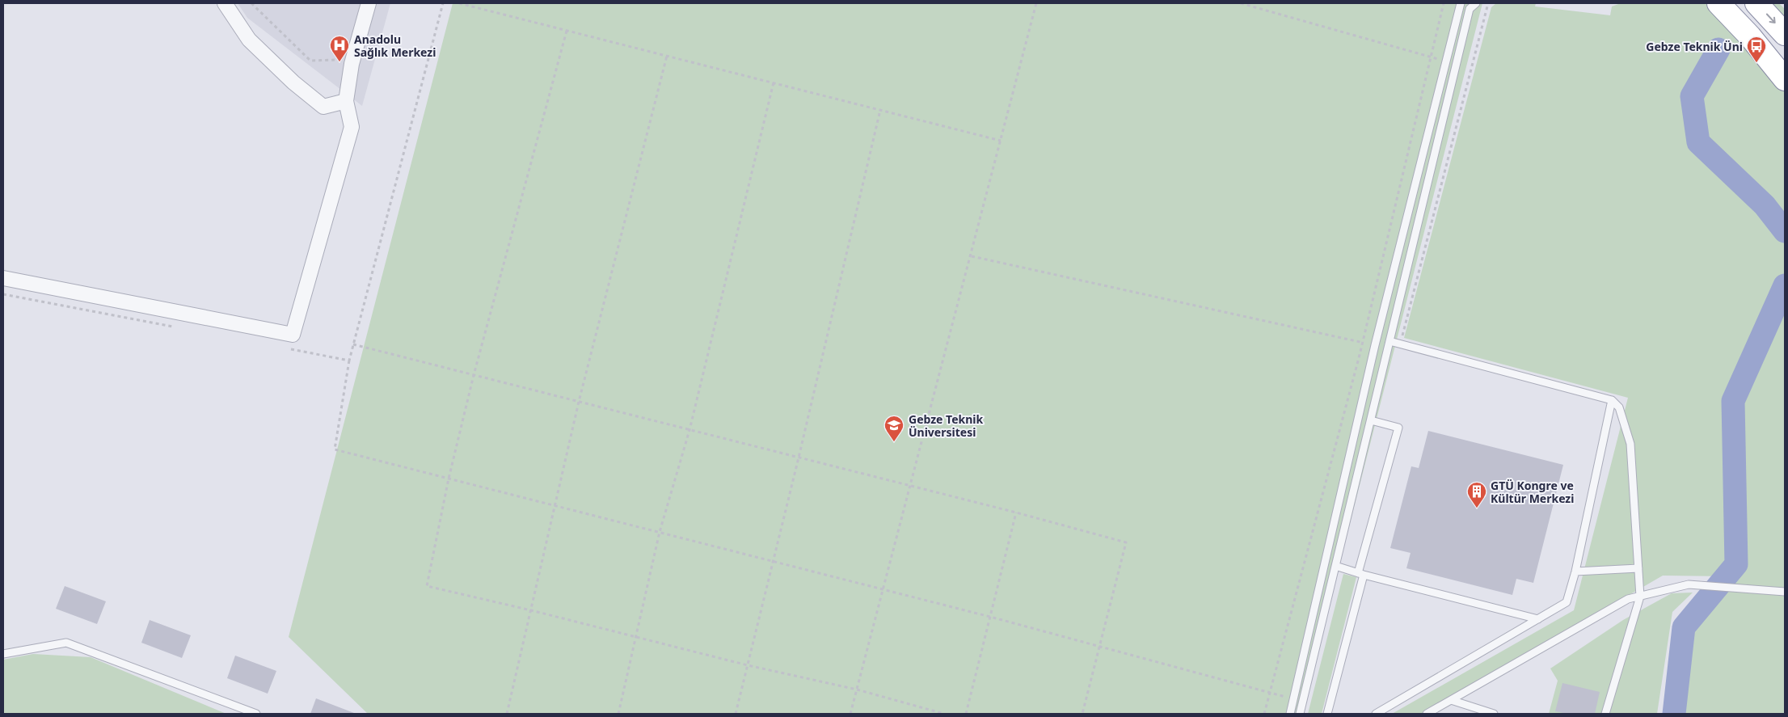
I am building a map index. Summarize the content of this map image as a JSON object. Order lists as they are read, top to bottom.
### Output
{
  "places": {
    "hospital": ["Anadolu Sağlık Merkezi"],
    "bus stop": ["Gebze Teknik Üni"],
    "school or university": ["Gebze Teknik Üniversitesi"],
    "building": ["GTÜ Kongre ve Kültür Merkezi"]
  }
}
